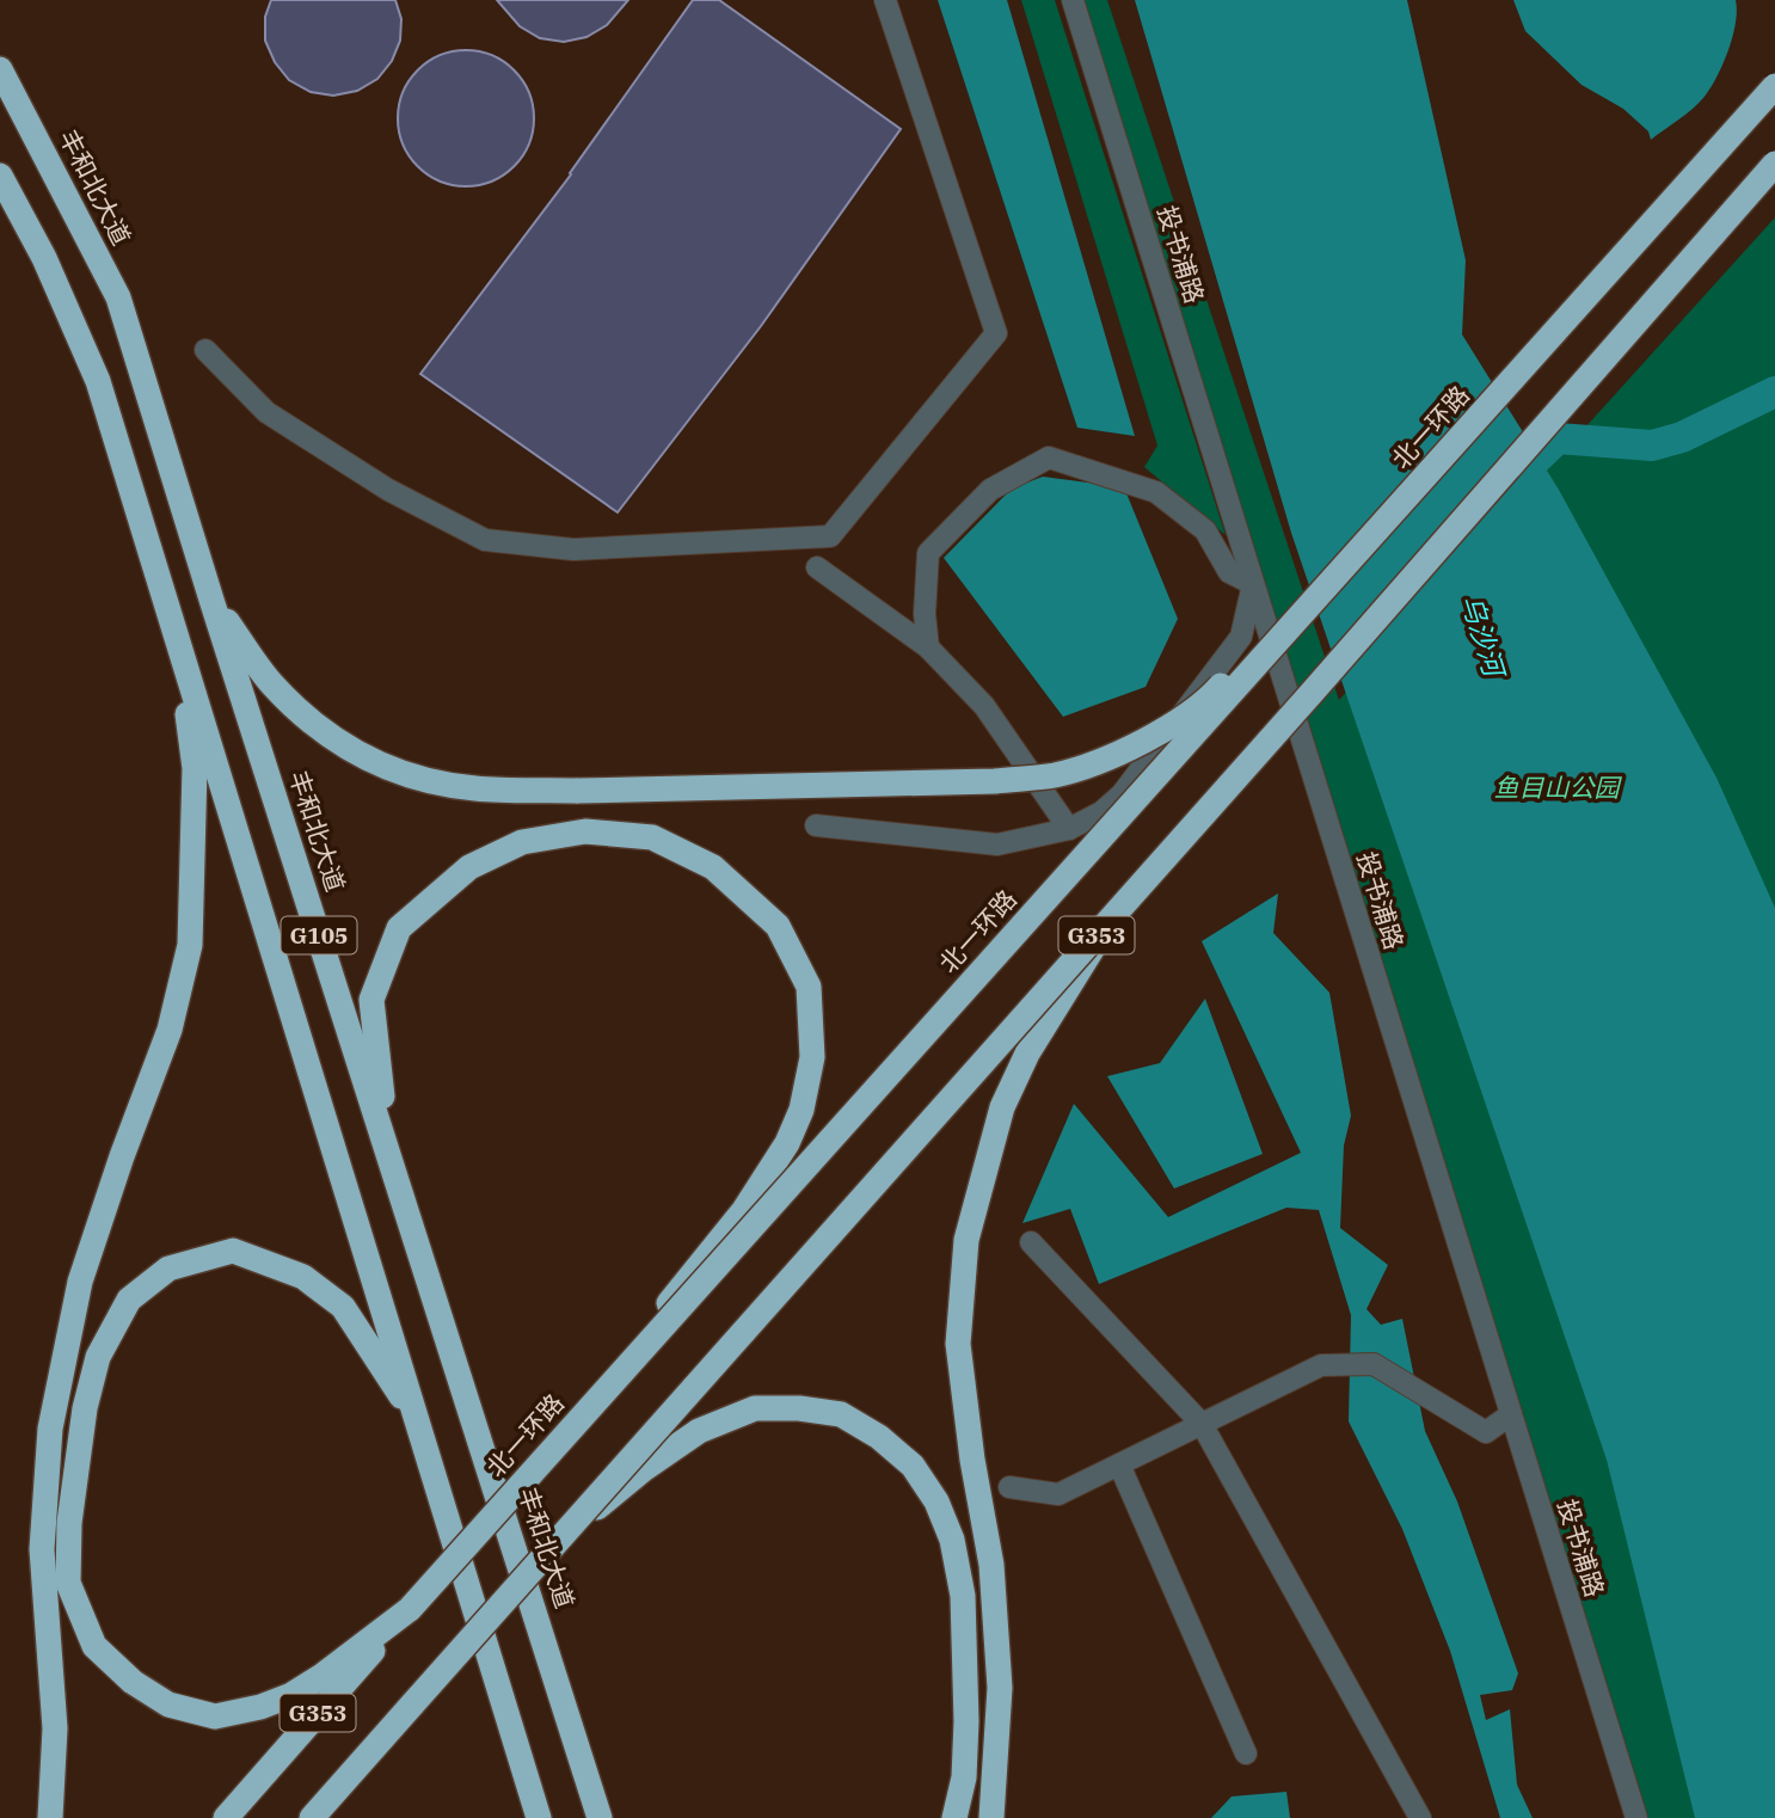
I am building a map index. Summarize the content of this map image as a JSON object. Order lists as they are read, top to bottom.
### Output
{
  "streets": {
    "highway": [
      "丰和北大道",
      "北一环路",
      "G105",
      "G353"
    ],
    "street": ["投书浦路"]
  },
  "water": ["乌沙河"],
  "parks": ["鱼目山公园"]
}
